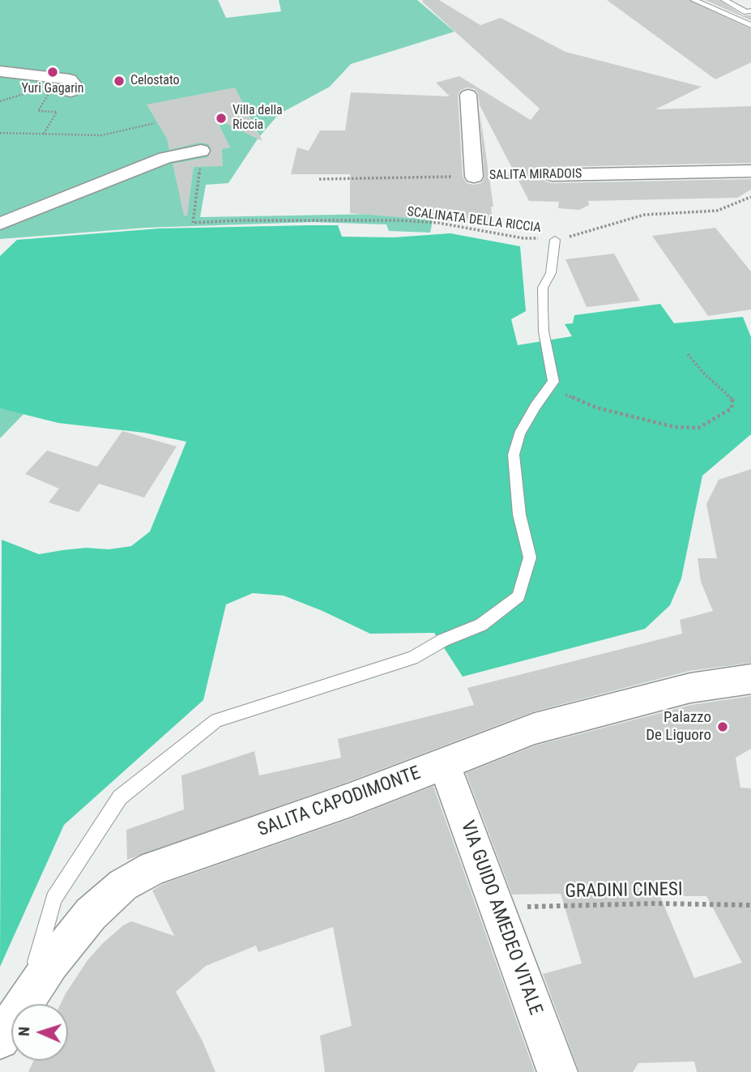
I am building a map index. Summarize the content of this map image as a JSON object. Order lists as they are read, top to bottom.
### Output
{
  "streets": {
    "street": ["SALITA MIRADOIS", "SALITA CAPODIMONTE", "VIA GUIDO AMEDEO VITALE"],
    "path": ["SCALINATA DELLA RICCIA", "GRADINI CINESI"]
  },
  "crossings": [
    ["SALITA CAPODIMONTE", "VIA GUIDO AMEDEO VITALE"],
    ["GRADINI CINESI", "VIA GUIDO AMEDEO VITALE"]
  ],
  "places": [
    "Yuri Gagarin",
    "Celostato",
    "Villa della Riccia",
    "Palazzo De Liguoro"
  ],
  "north": "left"
}
